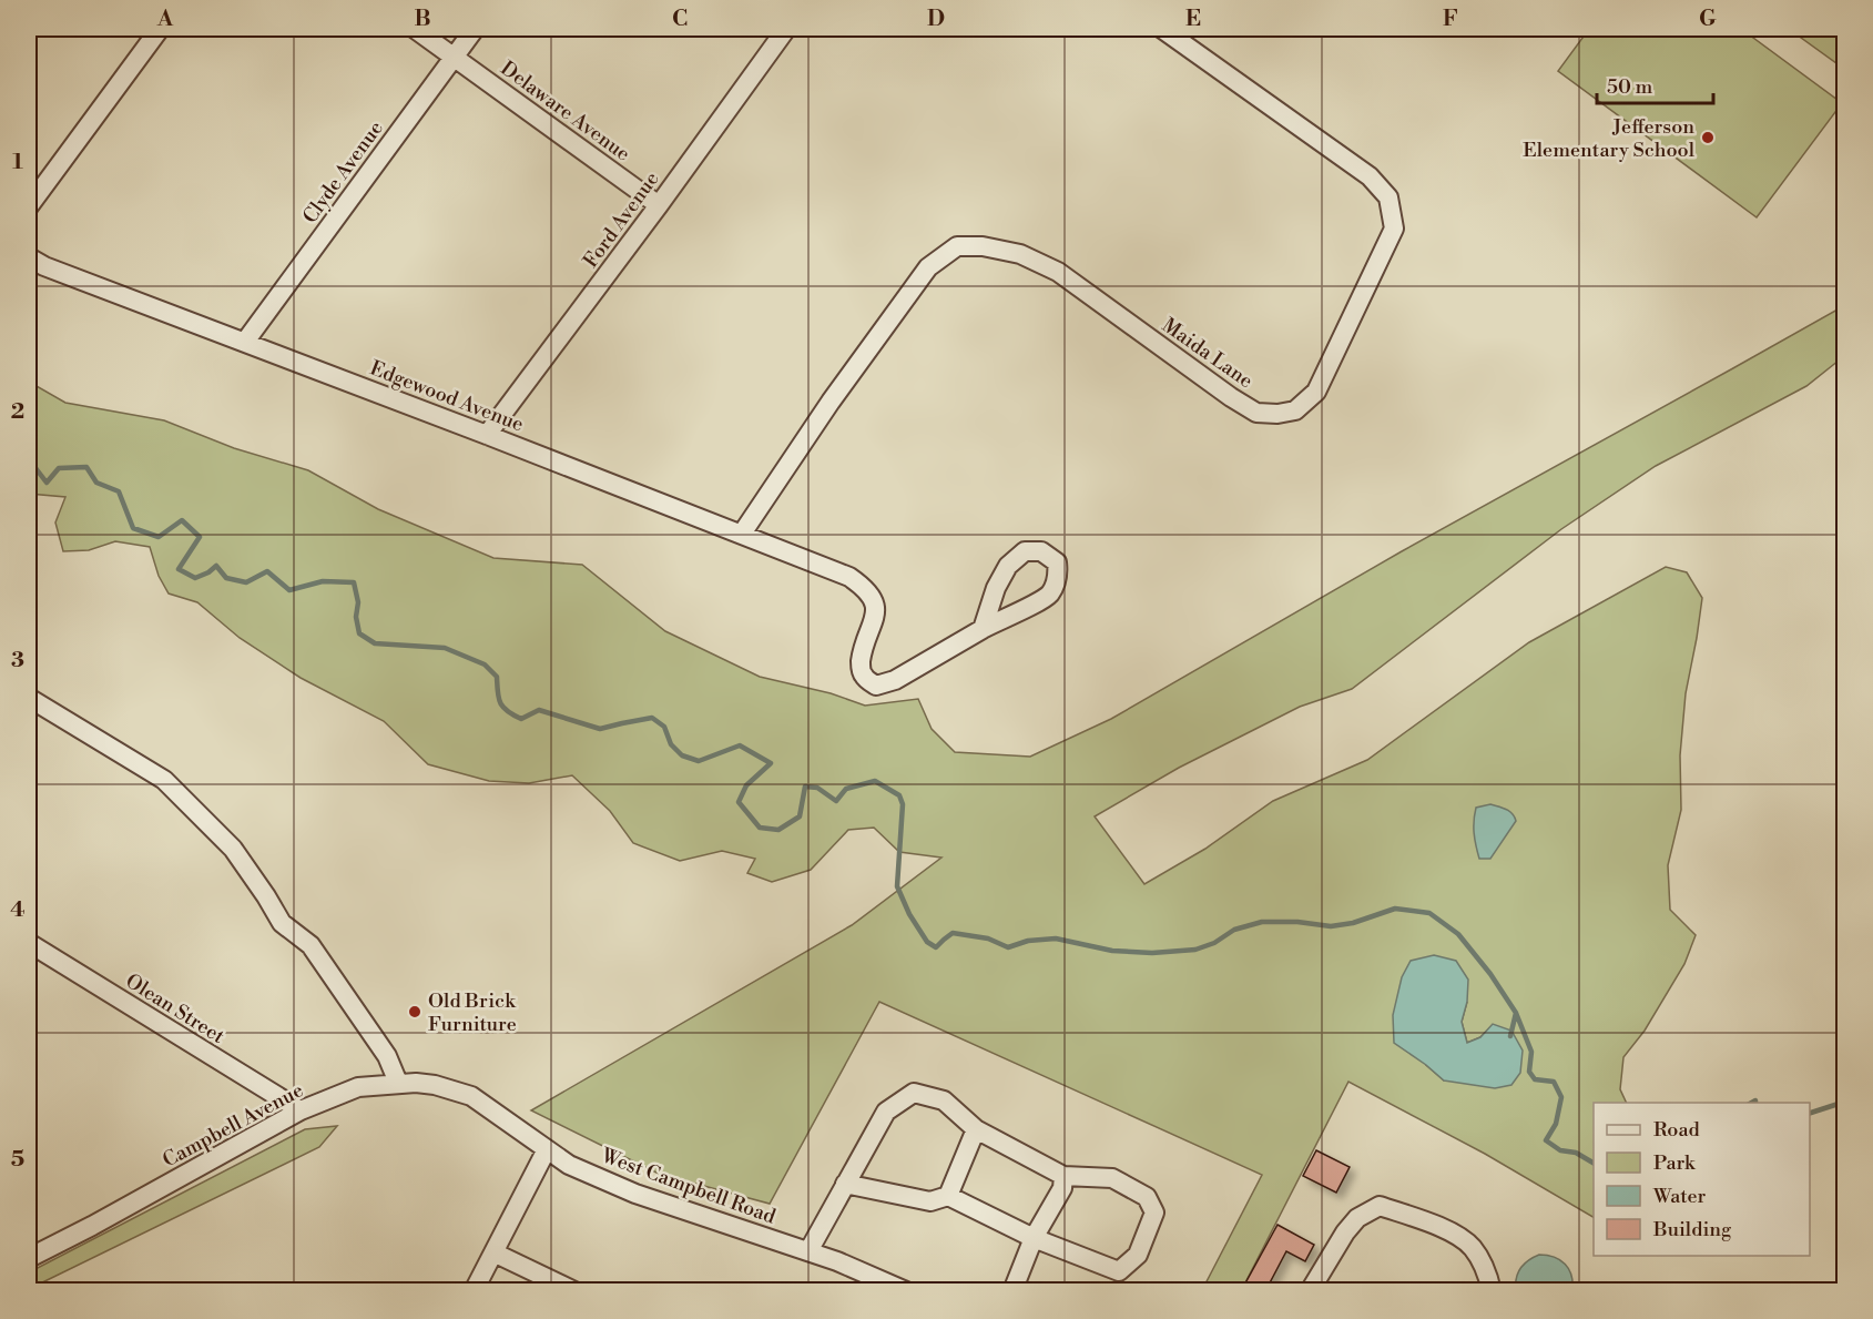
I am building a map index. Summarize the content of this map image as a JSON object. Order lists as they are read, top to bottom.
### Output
{
  "streets": {
    "street": [
      "Delaware Avenue",
      "Clyde Avenue",
      "Ford Avenue",
      "Maida Lane",
      "Edgewood Avenue",
      "Olean Street",
      "Campbell Avenue",
      "West Campbell Road"
    ]
  },
  "crossings": [
    ["Delaware Avenue", "Clyde Avenue"],
    ["Delaware Avenue", "Ford Avenue"],
    ["Clyde Avenue", "Edgewood Avenue"],
    ["Ford Avenue", "Edgewood Avenue"],
    ["Maida Lane", "Edgewood Avenue"],
    ["Olean Street", "Campbell Avenue"],
    ["Campbell Avenue", "West Campbell Road"]
  ],
  "places": ["Jefferson Elementary School", "Old Brick Furniture"],
  "legend": [
    "Road",
    "Park",
    "Water",
    "Building"
  ],
  "scale_bar": "50 m",
  "grid": {
    "columns": [
      "A",
      "B",
      "C",
      "D",
      "E",
      "F",
      "G"
    ],
    "rows": [
      "1",
      "2",
      "3",
      "4",
      "5"
    ]
  }
}
